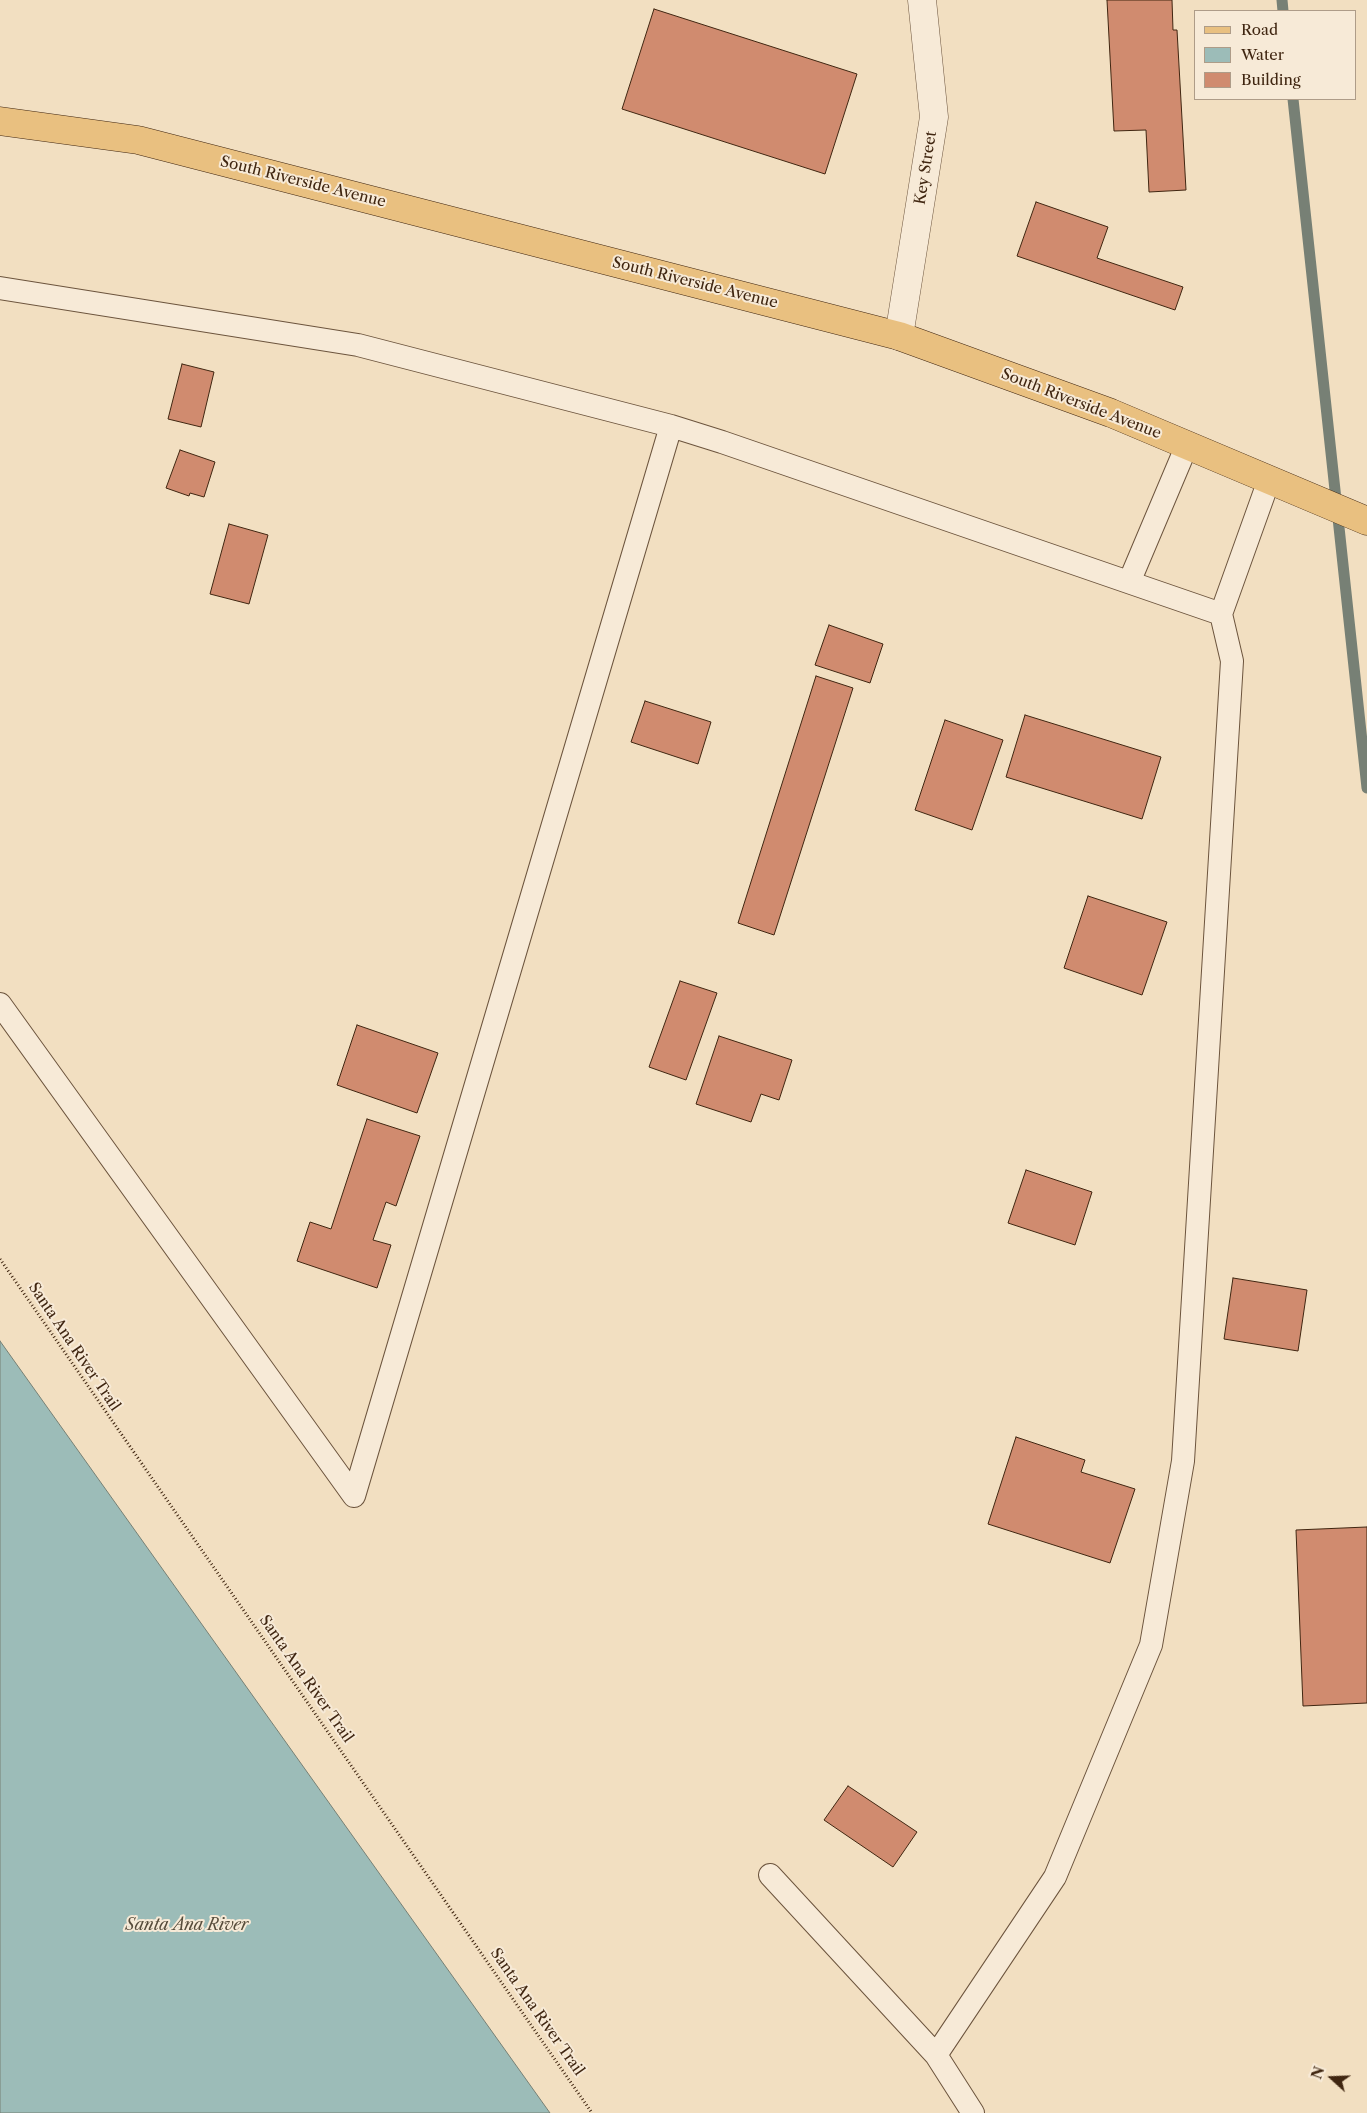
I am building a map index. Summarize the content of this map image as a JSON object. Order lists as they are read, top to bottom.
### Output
{
  "streets": {
    "main road": ["South Riverside Avenue"],
    "street": ["Key Street"],
    "path": ["Santa Ana River Trail"]
  },
  "crossings": [
    ["Key Street", "South Riverside Avenue"]
  ],
  "water": ["Santa Ana River"],
  "legend": ["Road", "Water", "Building"],
  "north": "left"
}
